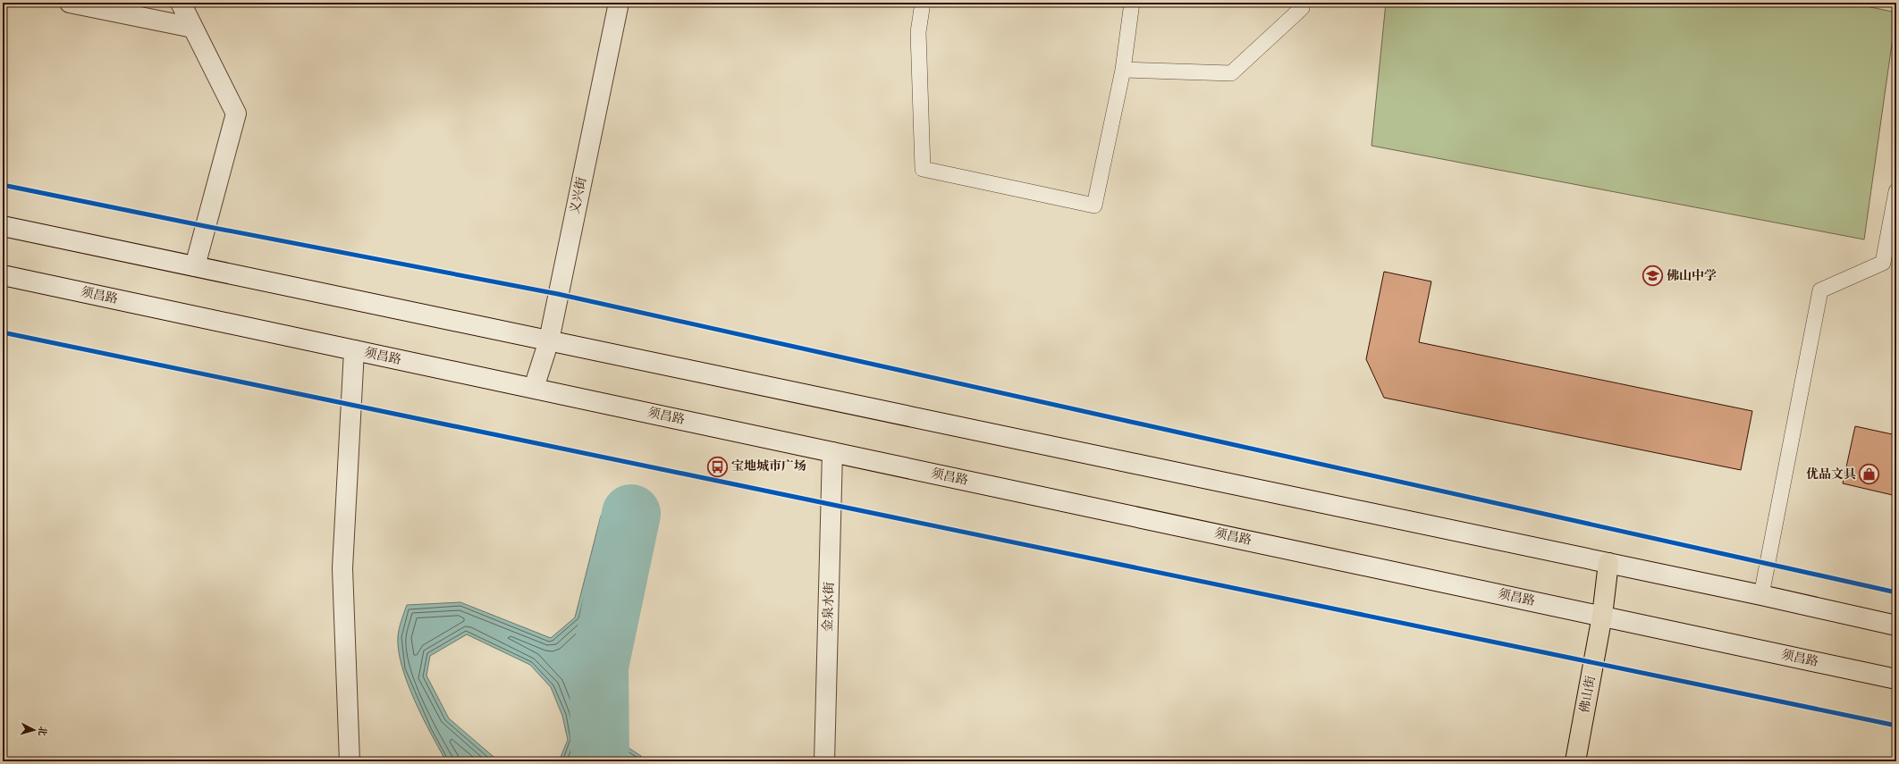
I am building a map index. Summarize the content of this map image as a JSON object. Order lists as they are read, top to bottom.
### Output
{
  "streets": {
    "main road": [
      "义兴街",
      "须昌路",
      "金泉水街",
      "佛山街"
    ]
  },
  "crossings": [
    ["义兴街", "须昌路"],
    ["须昌路", "金泉水街"],
    ["须昌路", "佛山街"]
  ],
  "places": {
    "school or university": ["佛山中学"],
    "bus stop": ["宝地城市广场"],
    "shop": ["优品文具"]
  },
  "north": "right"
}
